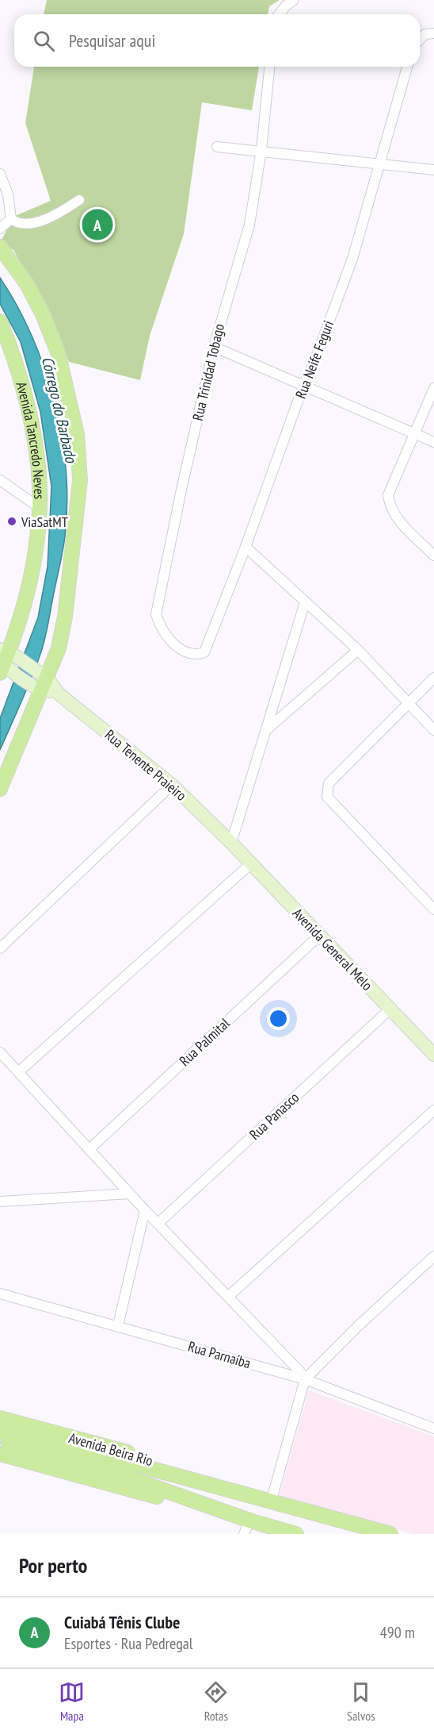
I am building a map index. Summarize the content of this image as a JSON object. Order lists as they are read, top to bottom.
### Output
{
  "streets": {
    "main road": [
      "Avenida Tancredo Neves",
      "Rua Tenente Praieiro",
      "Avenida General Melo",
      "Avenida Beira Rio"
    ],
    "street": [
      "Rua Neife Feguri",
      "Rua Trinidad Tobago",
      "Rua Palmital",
      "Rua Panasco",
      "Rua Parnaíba"
    ]
  },
  "crossings": [
    ["Rua Neife Feguri", "Rua Trinidad Tobago"],
    ["Avenida Tancredo Neves", "Rua Tenente Praieiro"],
    ["Rua Tenente Praieiro", "Avenida General Melo"],
    ["Avenida General Melo", "Rua Palmital"],
    ["Avenida General Melo", "Rua Panasco"],
    ["Rua Palmital", "Rua Parnaíba"],
    ["Rua Panasco", "Rua Parnaíba"]
  ],
  "water": ["Córrego do Barbado"],
  "places": ["ViaSatMT"],
  "page": {
    "search": "Pesquisar aqui",
    "pins": "A",
    "heading": "Por perto",
    "list": [
      {
        "mark": "A",
        "name": "Cuiabá Tênis Clube",
        "note": "Esportes · Rua Pedregal",
        "value": "490 m"
      }
    ],
    "nav": ["Mapa", "Rotas", "Salvos"]
  }
}
